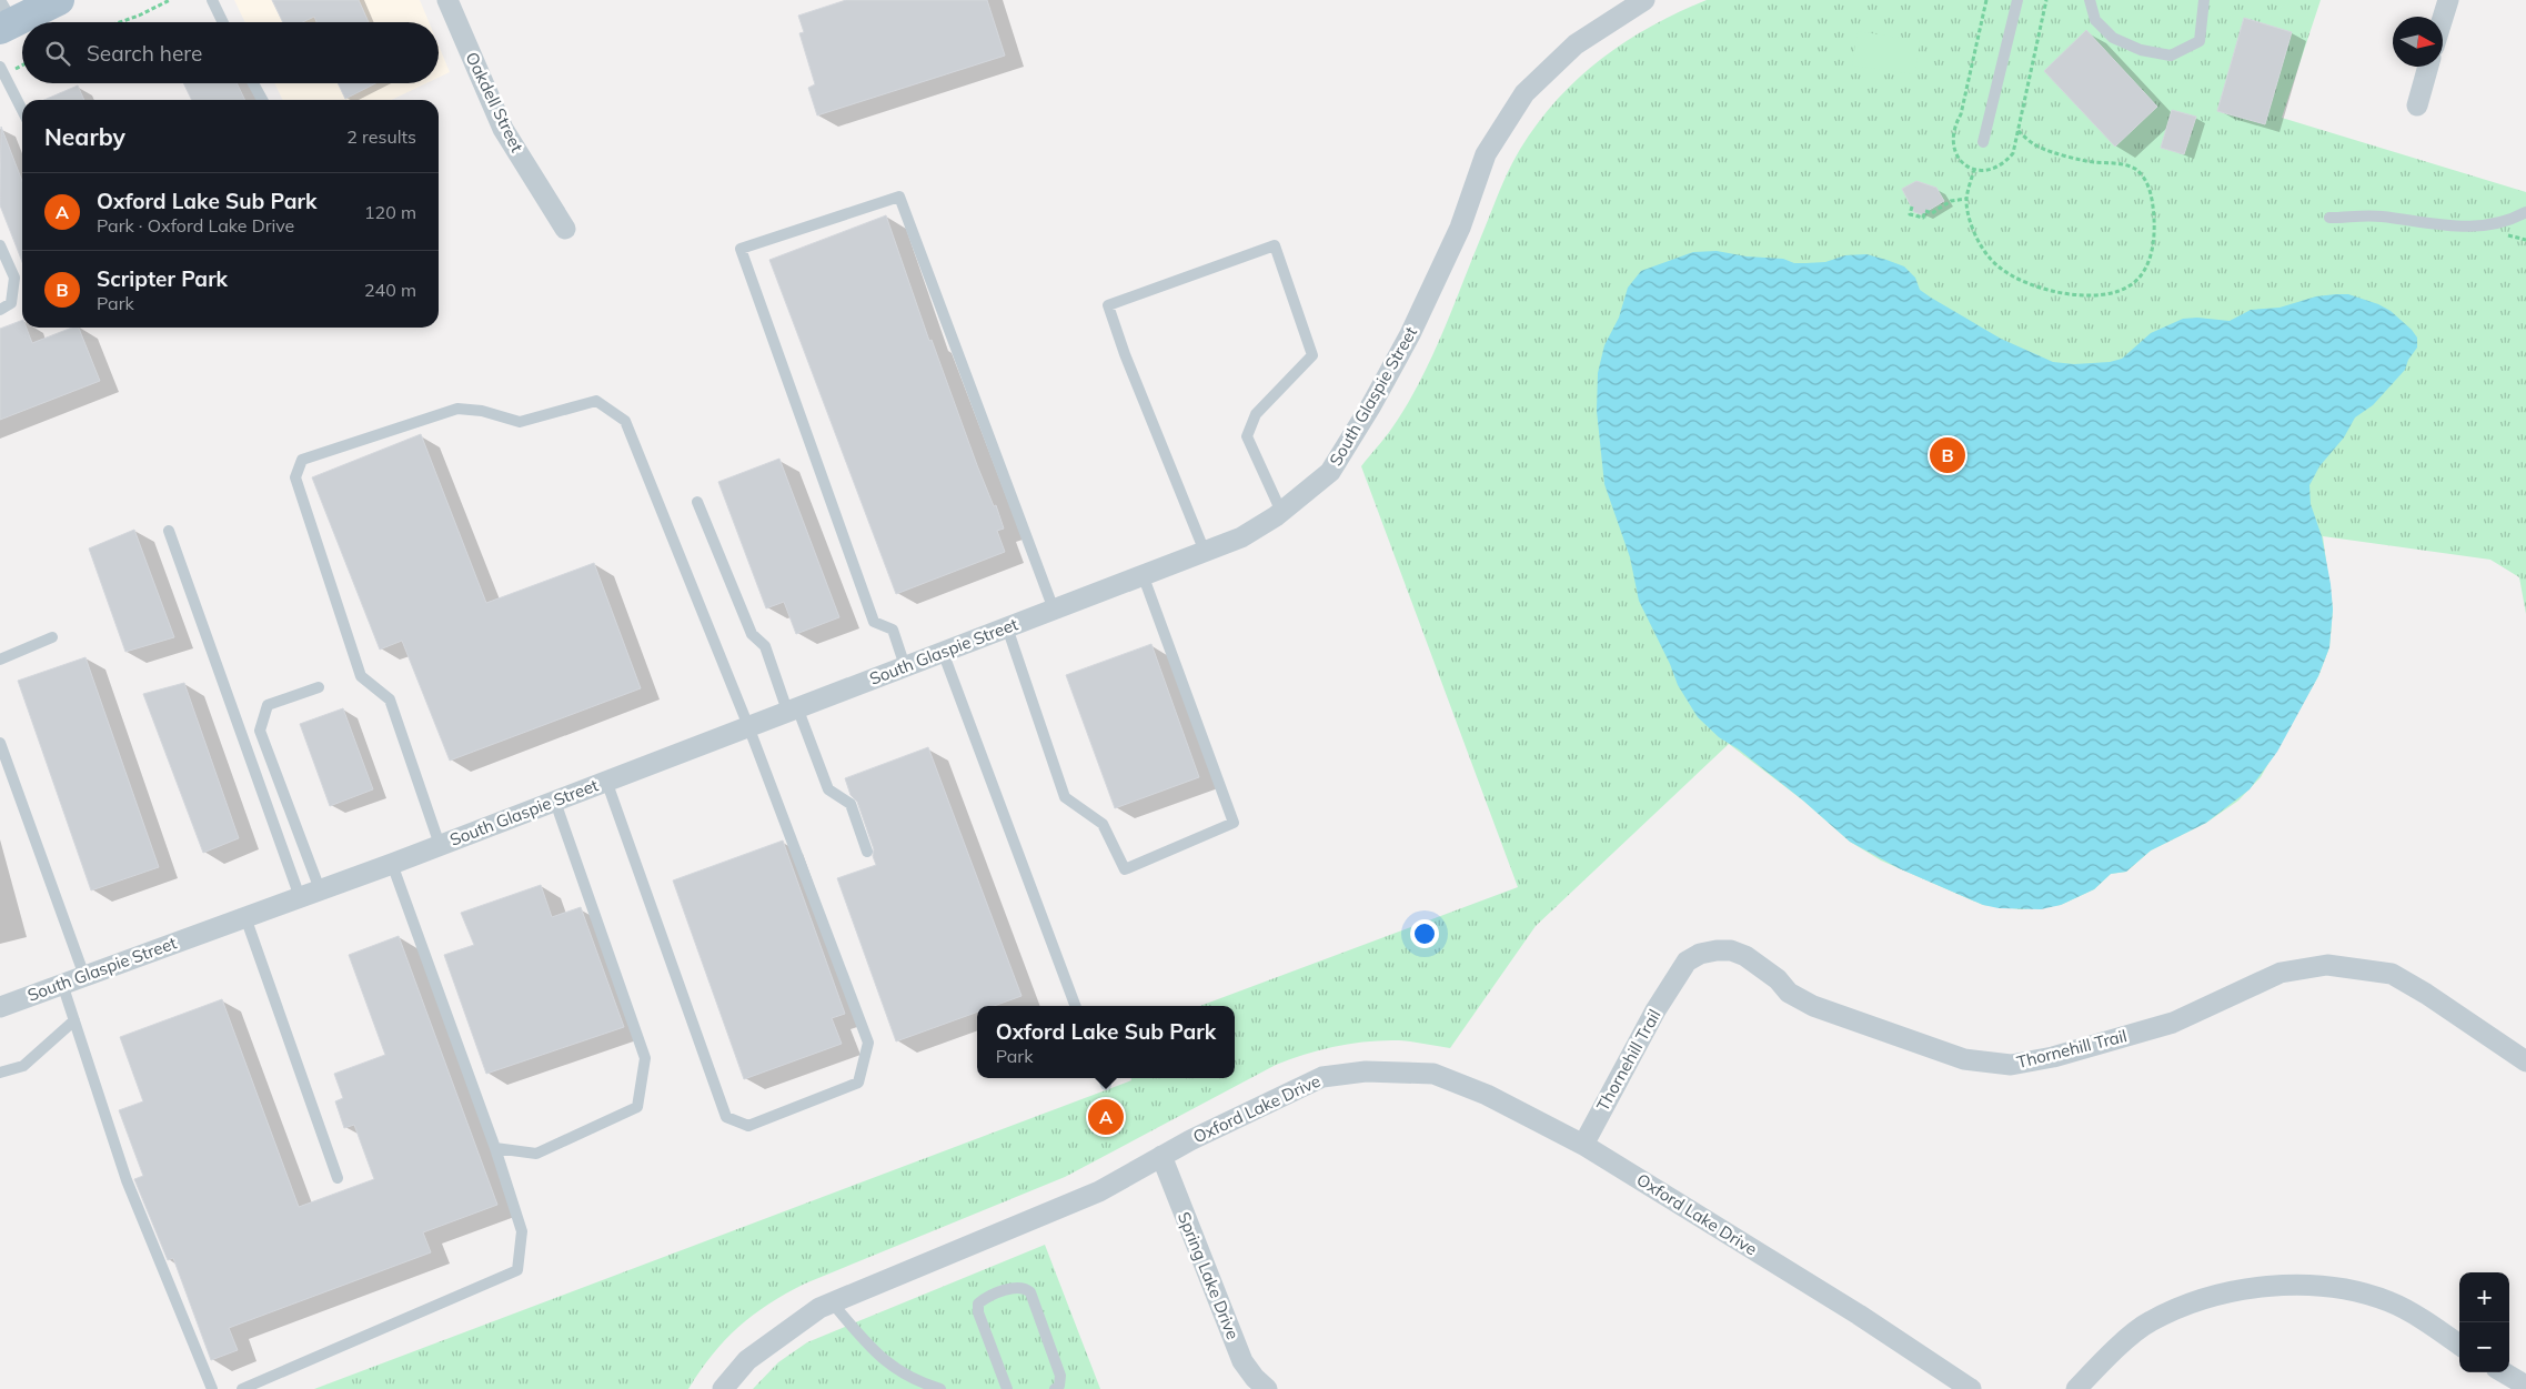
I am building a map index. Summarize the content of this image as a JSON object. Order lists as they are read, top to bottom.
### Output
{
  "streets": {
    "street": [
      "Oakdell Street",
      "South Glaspie Street",
      "Thornehill Trail",
      "Oxford Lake Drive",
      "Spring Lake Drive"
    ]
  },
  "crossings": [
    ["Thornehill Trail", "Oxford Lake Drive"],
    ["Oxford Lake Drive", "Spring Lake Drive"]
  ],
  "north": "right",
  "page": {
    "search": "Search here",
    "heading": ["Nearby", "2 results"],
    "list": [
      {
        "mark": "A",
        "name": "Oxford Lake Sub Park",
        "note": "Park · Oxford Lake Drive",
        "value": "120 m"
      },
      {
        "mark": "B",
        "name": "Scripter Park",
        "note": "Park",
        "value": "240 m"
      }
    ],
    "pins": ["B", "A"],
    "popup": ["Oxford Lake Sub Park", "Park"],
    "map_buttons": ["+", "−"]
  }
}
